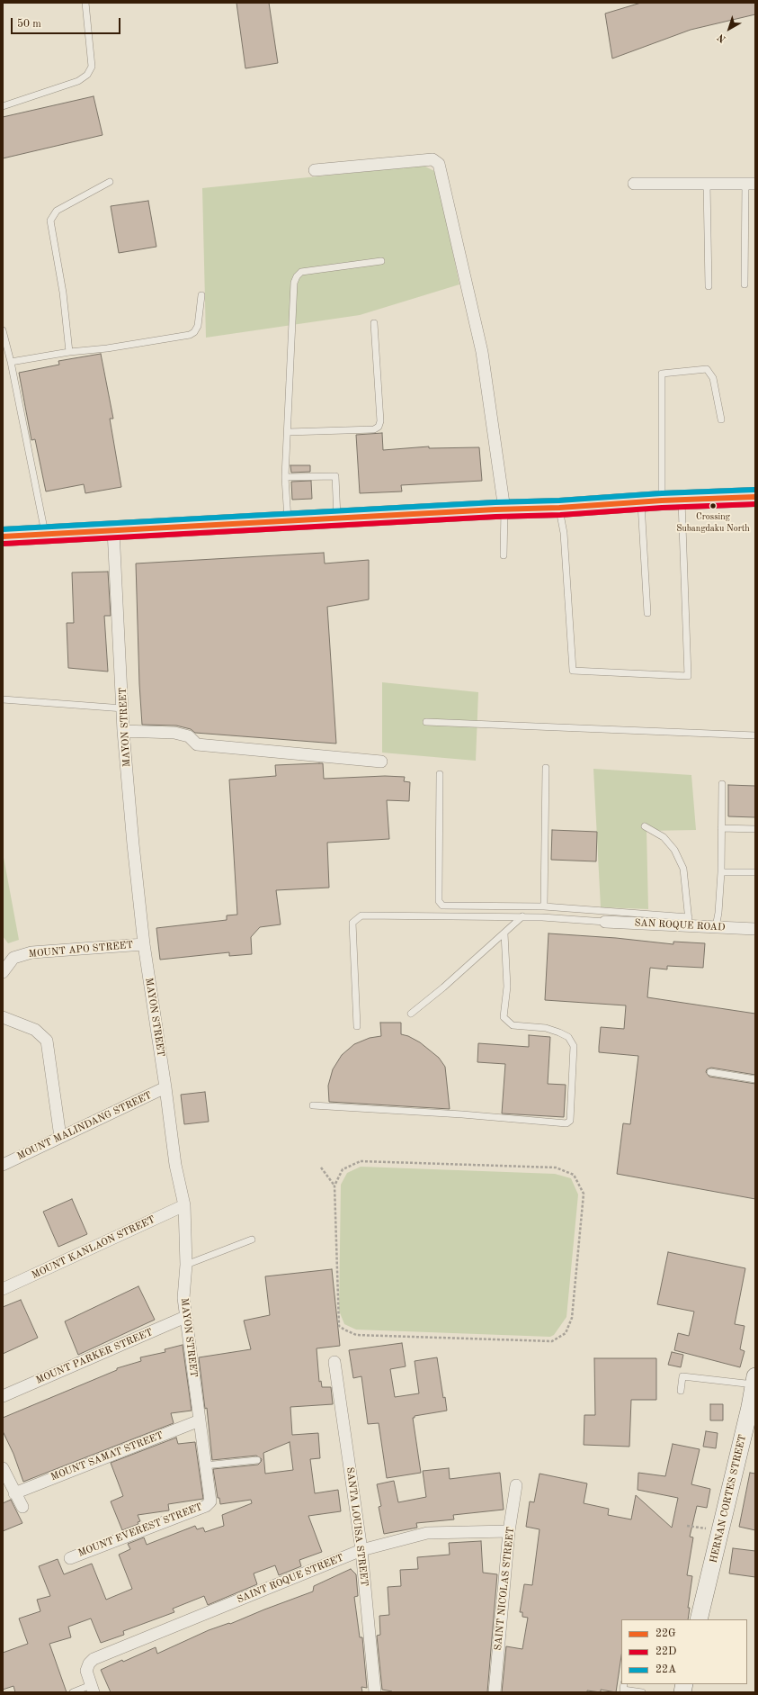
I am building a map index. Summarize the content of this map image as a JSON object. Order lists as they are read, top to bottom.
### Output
{
  "streets": {
    "main road": ["HERNAN CORTES STREET"],
    "street": [
      "MAYON STREET",
      "SAN ROQUE ROAD",
      "MOUNT APO STREET",
      "MOUNT MALINDANG STREET",
      "MOUNT KANLAON STREET",
      "MOUNT PARKER STREET",
      "MOUNT SAMAT STREET",
      "SANTA LOUISA STREET",
      "MOUNT EVEREST STREET",
      "SAINT ROQUE STREET",
      "SAINT NICOLAS STREET"
    ]
  },
  "crossings": [
    ["MAYON STREET", "MOUNT APO STREET"],
    ["MAYON STREET", "MOUNT MALINDANG STREET"],
    ["MAYON STREET", "MOUNT KANLAON STREET"],
    ["MAYON STREET", "MOUNT PARKER STREET"],
    ["MAYON STREET", "MOUNT SAMAT STREET"],
    ["MAYON STREET", "MOUNT EVEREST STREET"],
    ["SANTA LOUISA STREET", "SAINT ROQUE STREET"],
    ["SAINT ROQUE STREET", "SAINT NICOLAS STREET"]
  ],
  "places": ["Crossing Subangdaku North"],
  "lines": ["transit line 22A", "transit line 22G", "transit line 22D"],
  "legend": ["22G", "22D", "22A"],
  "scale_bar": "50 m",
  "north": "bottom left"
}
